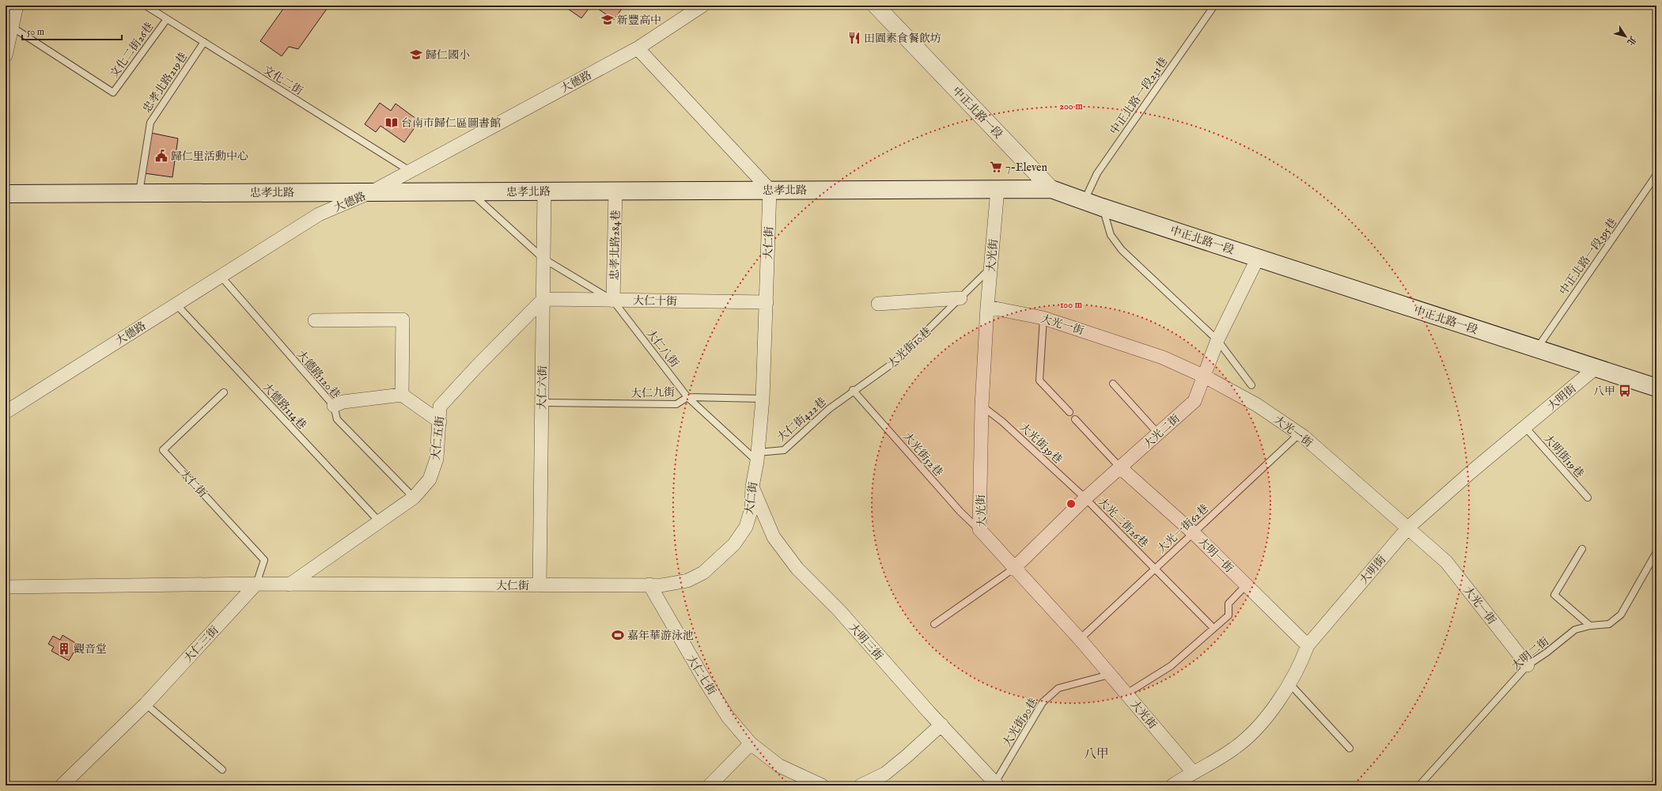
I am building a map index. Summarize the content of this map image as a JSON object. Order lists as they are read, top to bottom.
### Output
{
  "streets": {
    "main road": ["中正北路一段", "忠孝北路"],
    "street": [
      "大德路",
      "大仁街",
      "忠孝北路284巷",
      "大光街",
      "大仁十街",
      "大光一街",
      "大仁六街",
      "大明街",
      "大光二街",
      "大仁五街",
      "大明一街",
      "大明三街",
      "大仁三街",
      "大仁七街"
    ],
    "lane": [
      "文化二街26巷",
      "文化二街",
      "忠孝北路219巷",
      "中正北路一段231巷",
      "中正北路一段395巷",
      "大光街10巷",
      "大仁八街",
      "大德路120巷",
      "大仁九街",
      "大德路114巷",
      "大仁街422巷",
      "大光街39巷",
      "大光街52巷",
      "大明街19巷",
      "大光二街26巷",
      "大光一街62巷",
      "大明二街",
      "大光街90巷"
    ]
  },
  "crossings": [
    ["文化二街26巷", "文化二街"],
    ["文化二街", "大德路"],
    ["文化二街", "忠孝北路219巷"],
    ["大德路", "忠孝北路"],
    ["大德路", "大德路120巷"],
    ["大德路", "大德路114巷"],
    ["忠孝北路219巷", "忠孝北路"],
    ["中正北路一段231巷", "中正北路一段"],
    ["中正北路一段", "忠孝北路"],
    ["中正北路一段", "中正北路一段395巷"],
    ["中正北路一段", "大明街"],
    ["中正北路一段", "大光二街"],
    ["忠孝北路", "大仁街"],
    ["忠孝北路", "忠孝北路284巷"],
    ["忠孝北路", "大光街"],
    ["忠孝北路", "大仁八街"],
    ["忠孝北路", "大仁六街"],
    ["大仁街", "大仁十街"],
    ["大仁街", "大仁八街"],
    ["大仁街", "大仁六街"],
    ["大仁街", "大仁九街"],
    ["大仁街", "大仁街422巷"],
    ["大仁街", "大仁五街"],
    ["大仁街", "大明三街"],
    ["大仁街", "大仁三街"],
    ["大仁街", "大仁七街"],
    ["忠孝北路284巷", "大仁十街"],
    ["忠孝北路284巷", "大仁八街"],
    ["大光街", "大光一街"],
    ["大光街", "大光街10巷"],
    ["大光街", "大明街"],
    ["大光街", "大光二街"],
    ["大光街", "大光街39巷"],
    ["大光街", "大光街52巷"],
    ["大光街", "大光一街62巷"],
    ["大光街", "大光街90巷"],
    ["大仁十街", "大仁八街"],
    ["大仁十街", "大仁六街"],
    ["大仁十街", "大仁五街"],
    ["大光一街", "大明街"],
    ["大光一街", "大光二街"],
    ["大光一街", "大光一街62巷"],
    ["大光一街", "大明二街"],
    ["大光街10巷", "大仁街422巷"],
    ["大光街10巷", "大光街52巷"],
    ["大仁八街", "大仁六街"],
    ["大仁八街", "大仁九街"],
    ["大仁八街", "大仁街422巷"],
    ["大德路120巷", "大仁五街"],
    ["大仁六街", "大仁九街"],
    ["大仁六街", "大仁五街"],
    ["大明街", "大明街19巷"],
    ["大明街", "大明一街"],
    ["大德路114巷", "大仁五街"],
    ["大仁街422巷", "大光街52巷"],
    ["大光二街", "大光街39巷"],
    ["大光二街", "大光二街26巷"],
    ["大光二街", "大明一街"],
    ["大光街39巷", "大光二街26巷"],
    ["大光二街26巷", "大光一街62巷"],
    ["大光一街62巷", "大明一街"],
    ["大明三街", "大光街90巷"]
  ],
  "districts": ["八甲"],
  "places": {
    "school or university": ["新豐高中", "歸仁國小"],
    "restaurant": ["田園素食餐飲坊"],
    "library": ["台南市歸仁區圖書館"],
    "public building": ["歸仁里活動中心"],
    "supermarket": ["7-Eleven"],
    "bus stop": ["八甲"],
    "sports": ["嘉年華游泳池"],
    "building": ["觀音堂"]
  },
  "scale_bar": "50 m",
  "north": "bottom right",
  "rings": ["200 m", "100 m"]
}
